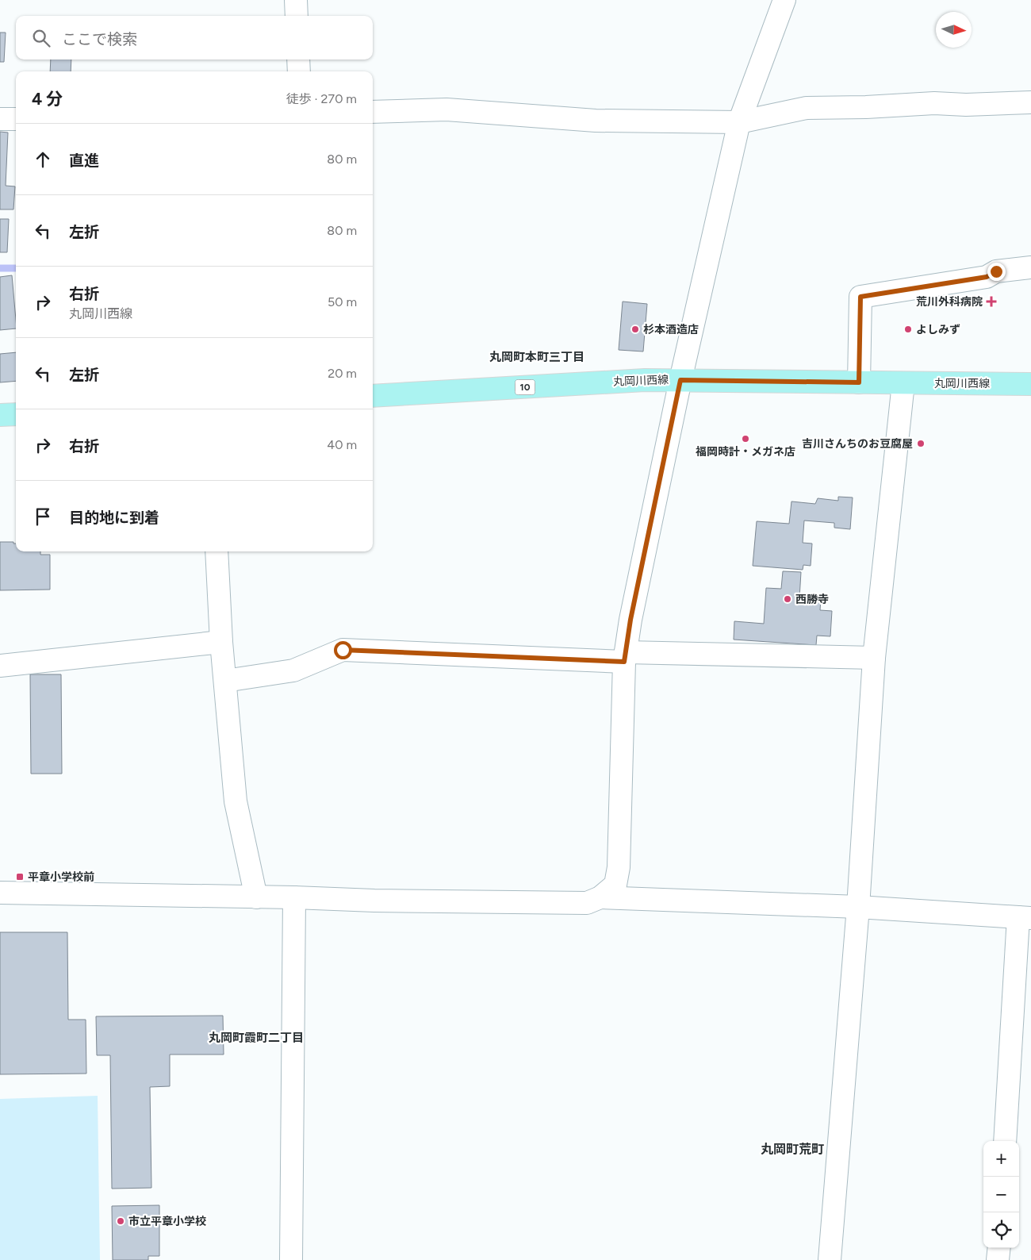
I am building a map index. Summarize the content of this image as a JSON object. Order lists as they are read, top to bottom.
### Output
{
  "streets": {
    "main road": ["丸岡川西線", "10"]
  },
  "districts": ["丸岡町本町三丁目", "丸岡町霞町二丁目", "丸岡町荒町"],
  "places": {
    "health": ["荒川外科病院"],
    "other": [
      "杉本酒造店",
      "よしみず",
      "福岡時計・メガネ店",
      "吉川さんちのお豆腐屋",
      "西勝寺",
      "市立平章小学校"
    ],
    "transit": ["平章小学校前"]
  },
  "north": "right",
  "page": {
    "search": "ここで検索",
    "heading": ["4 分", "徒歩 · 270 m"],
    "list": [
      ["直進", "80 m"],
      ["左折", "80 m"],
      ["右折", "丸岡川西線", "50 m"],
      ["左折", "20 m"],
      ["右折", "40 m"],
      "目的地に到着"
    ],
    "map_buttons": ["+", "−"]
  }
}
